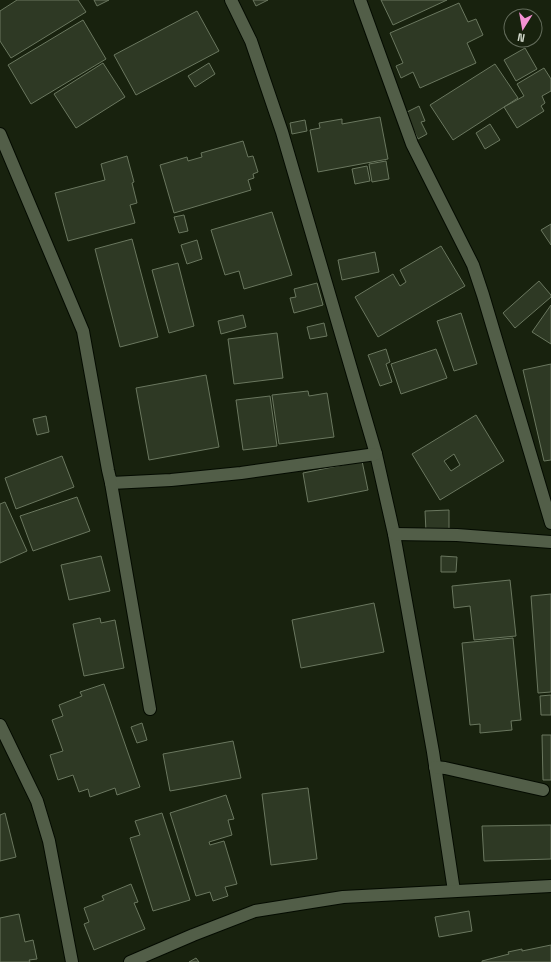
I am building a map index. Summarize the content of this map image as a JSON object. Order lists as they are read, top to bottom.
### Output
{
  "north": "bottom"
}
